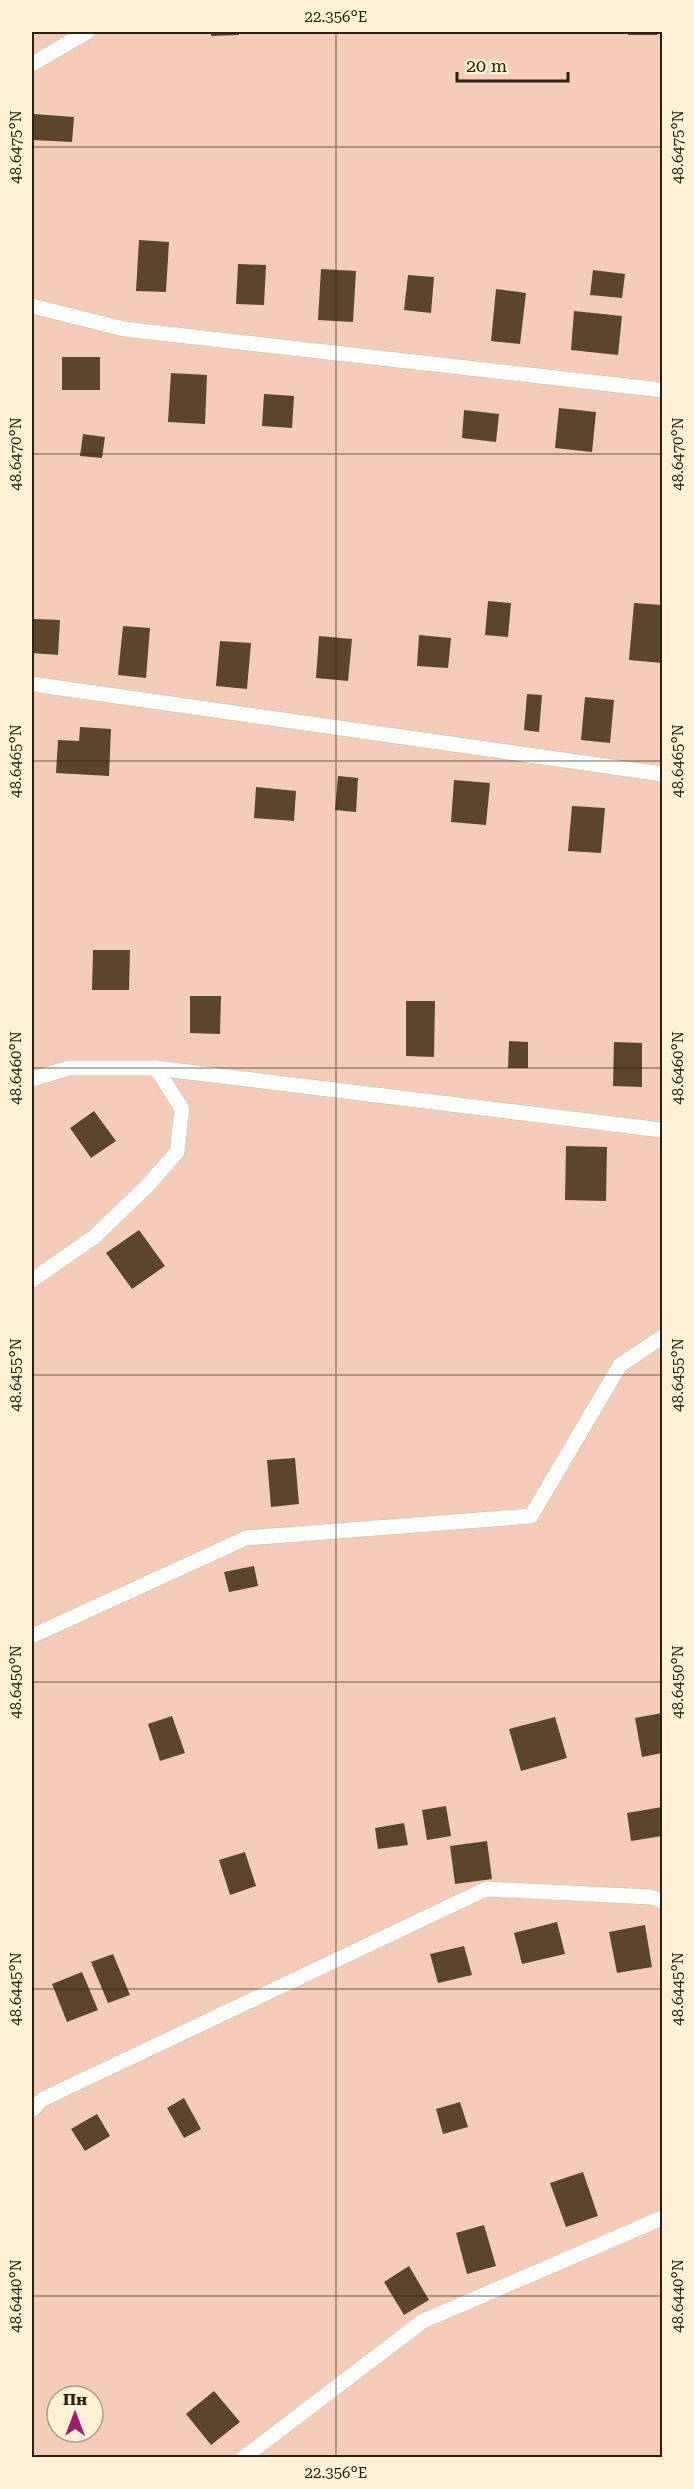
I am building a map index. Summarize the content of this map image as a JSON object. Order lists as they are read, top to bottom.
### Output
{
  "scale_bar": "20 m",
  "north": "top",
  "coordinates": [
    "22.356°E",
    "48.6475°N",
    "48.6470°N",
    "48.6465°N",
    "48.6460°N",
    "48.6455°N",
    "48.6450°N",
    "48.6445°N",
    "48.6440°N"
  ]
}
